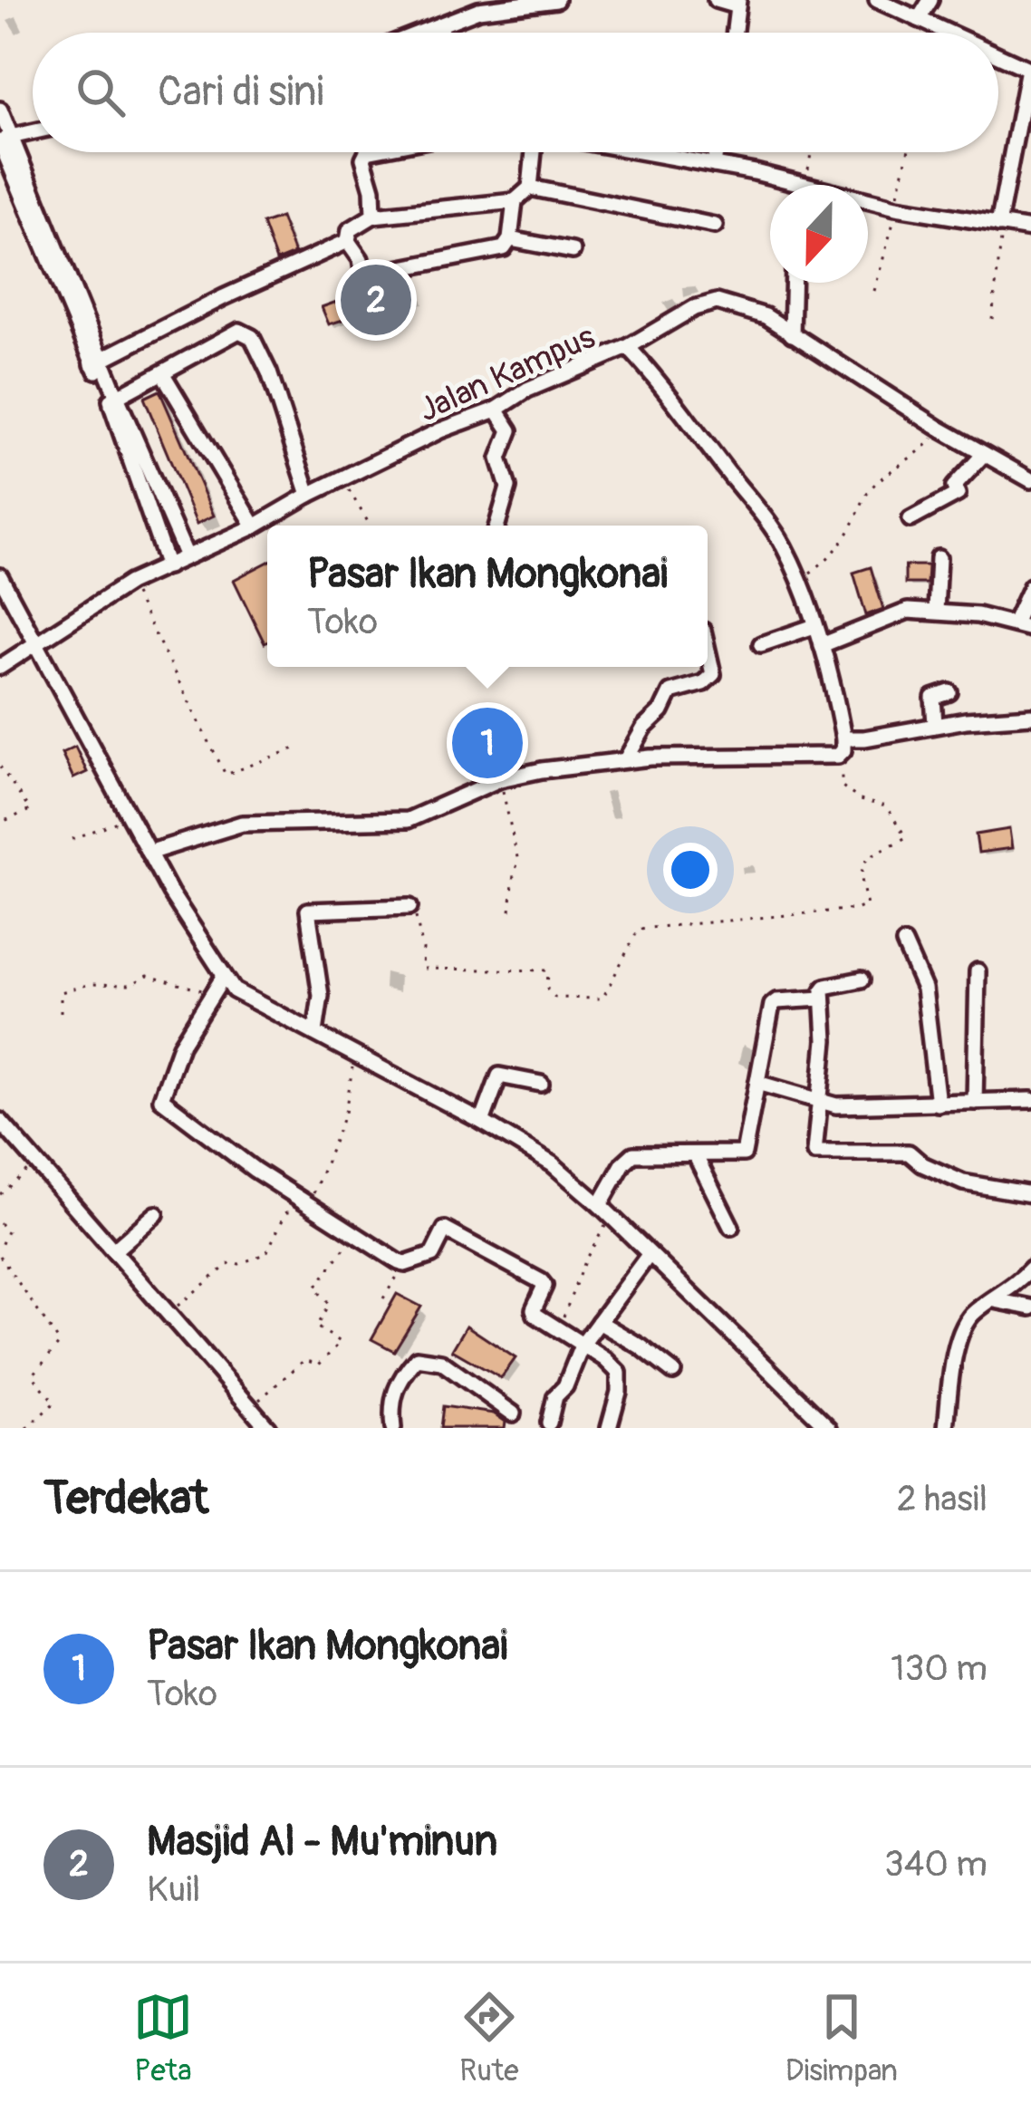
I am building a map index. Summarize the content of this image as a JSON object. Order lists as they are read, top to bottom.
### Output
{
  "streets": {
    "street": ["Jalan Kampus"]
  },
  "north": "bottom",
  "page": {
    "search": "Cari di sini",
    "pins": ["2", "1"],
    "popup": ["Pasar Ikan Mongkonai", "Toko"],
    "heading": ["Terdekat", "2 hasil"],
    "list": [
      {
        "mark": "1",
        "name": "Pasar Ikan Mongkonai",
        "note": "Toko",
        "value": "130 m"
      },
      {
        "mark": "2",
        "name": "Masjid Al - Mu'minun",
        "note": "Kuil",
        "value": "340 m"
      }
    ],
    "nav": ["Peta", "Rute", "Disimpan"]
  }
}
